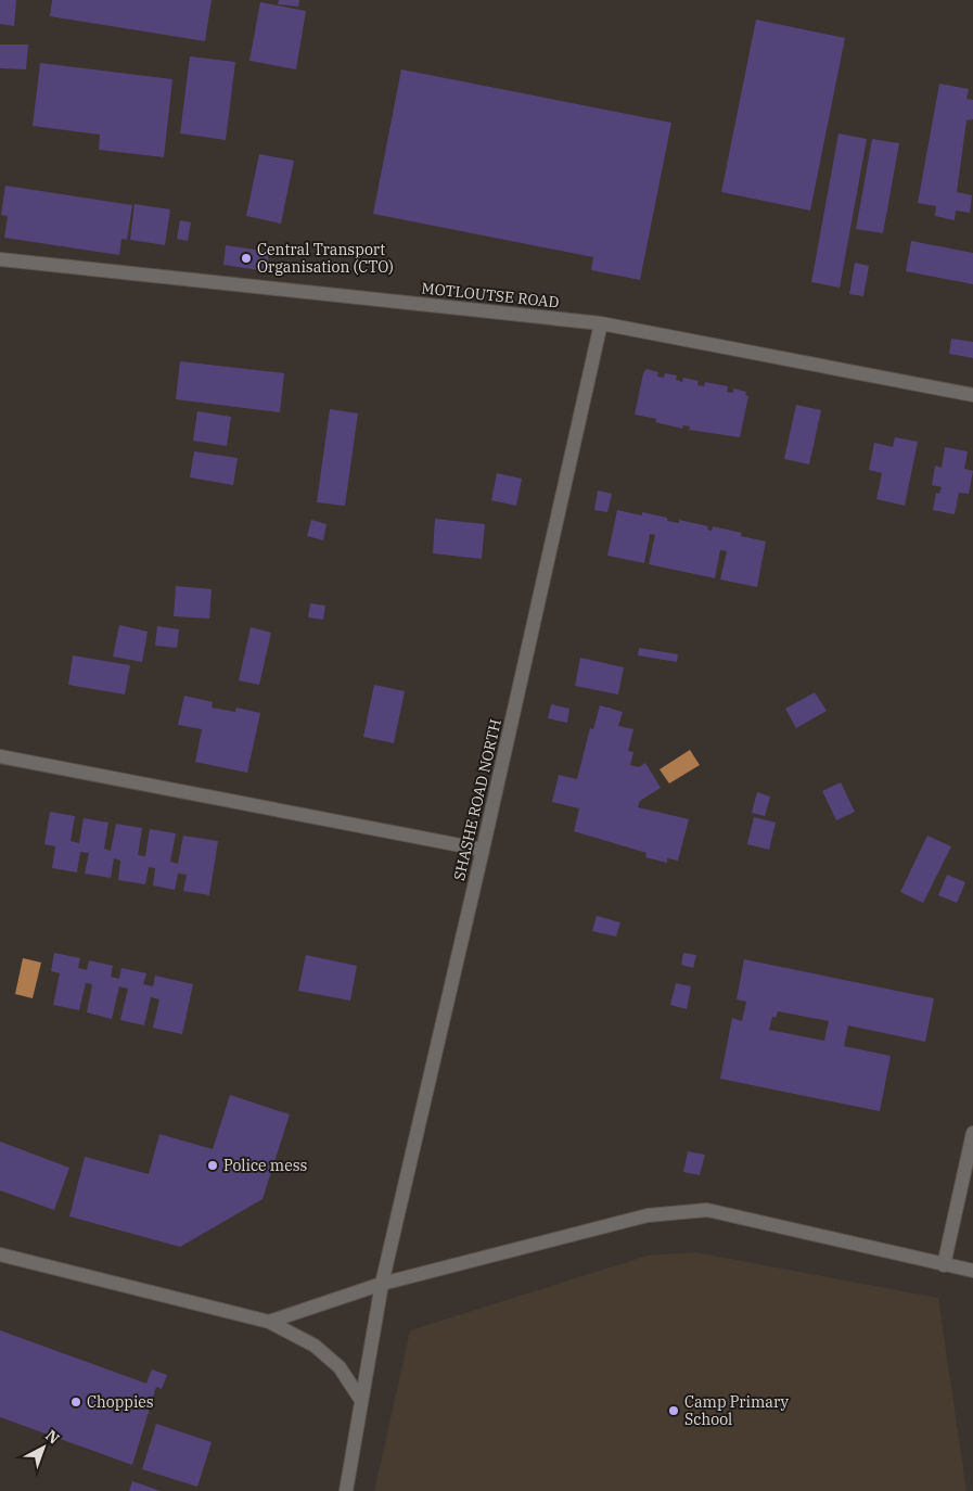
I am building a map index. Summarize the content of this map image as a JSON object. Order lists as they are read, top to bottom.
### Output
{
  "streets": {
    "street": ["MOTLOUTSE ROAD", "SHASHE ROAD NORTH"]
  },
  "crossings": [
    ["MOTLOUTSE ROAD", "SHASHE ROAD NORTH"]
  ],
  "places": [
    "Central Transport Organisation (CTO)",
    "Police mess",
    "Choppies",
    "Camp Primary School"
  ],
  "north": "top right"
}
